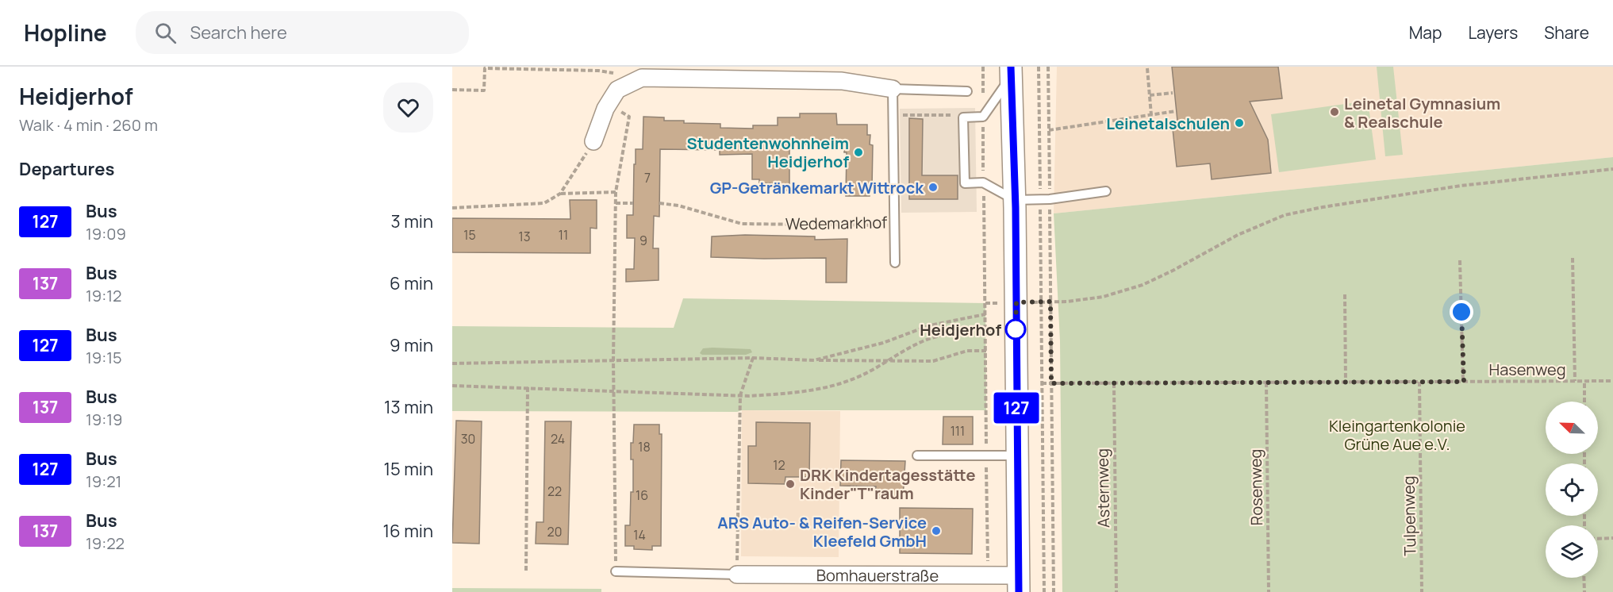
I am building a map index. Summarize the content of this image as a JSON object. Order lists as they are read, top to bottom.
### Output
{
  "streets": {
    "street": ["Bomhauerstraße"],
    "lane": ["Wedemarkhof"],
    "path": [
      "Hasenweg",
      "Rosenweg",
      "Asternweg",
      "Tulpenweg"
    ]
  },
  "crossings": [
    ["Hasenweg", "Rosenweg"],
    ["Hasenweg", "Asternweg"],
    ["Hasenweg", "Tulpenweg"]
  ],
  "parks": ["Kleingartenkolonie Grüne Aue e.V."],
  "places": [
    "Leinetal Gymnasium & Realschule",
    "Leinetalschulen",
    "Studentenwohnheim Heidjerhof",
    "GP-Getränkemarkt Wittrock",
    "Heidjerhof",
    "DRK Kindertagesstätte Kinder\"T\"raum",
    "ARS Auto- & Reifen-Service Kleefeld GmbH"
  ],
  "lines": ["bus line 127"],
  "house_numbers": [
    "7",
    "15",
    "11",
    "13",
    "9",
    "111",
    "30",
    "24",
    "18",
    "12",
    "22",
    "16",
    "20",
    "14"
  ],
  "north": "top left",
  "page": {
    "header": "Hopline",
    "search": "Search here",
    "nav": ["Map", "Layers", "Share"],
    "heading": [
      ["Heidjerhof", "Walk · 4 min · 260 m"],
      "Departures"
    ],
    "on_map": "127",
    "list": [
      {
        "mark": "127",
        "name": "Bus",
        "note": "19:09",
        "value": "3 min"
      },
      {
        "mark": "137",
        "name": "Bus",
        "note": "19:12",
        "value": "6 min"
      },
      {
        "mark": "127",
        "name": "Bus",
        "note": "19:15",
        "value": "9 min"
      },
      {
        "mark": "137",
        "name": "Bus",
        "note": "19:19",
        "value": "13 min"
      },
      {
        "mark": "127",
        "name": "Bus",
        "note": "19:21",
        "value": "15 min"
      },
      {
        "mark": "137",
        "name": "Bus",
        "note": "19:22",
        "value": "16 min"
      }
    ]
  }
}
